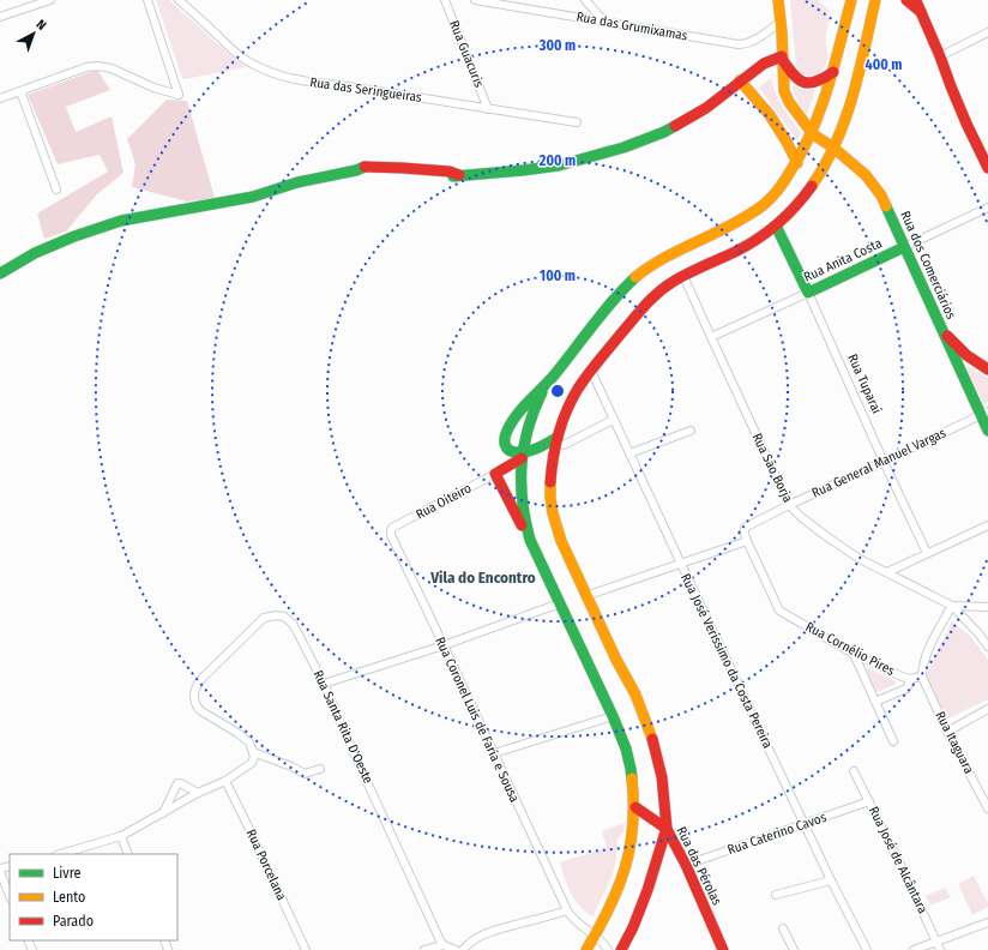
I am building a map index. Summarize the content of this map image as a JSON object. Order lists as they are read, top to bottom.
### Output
{
  "streets": {
    "main road": [
      "Rua Anita Costa",
      "Rua dos Comerciários",
      "Rua Tuparaí",
      "Rua das Pérolas"
    ],
    "street": [
      "Rua das Grumixamas",
      "Rua Guacuris",
      "Rua das Seringueiras",
      "Rua General Manuel Vargas",
      "Rua São Borja",
      "Rua Oiteiro",
      "Rua Cornélio Pires",
      "Rua José Veríssimo da Costa Pereira",
      "Rua Coronel Luis de Faria e Sousa",
      "Rua Santa Rita D'Oeste",
      "Rua Itaguara",
      "Rua Caterino Cavos",
      "Rua José de Alcântara",
      "Rua Porcelana"
    ]
  },
  "crossings": [
    ["Rua Guacuris", "Rua das Seringueiras"],
    ["Rua Anita Costa", "Rua dos Comerciários"],
    ["Rua Anita Costa", "Rua Tuparaí"],
    ["Rua Anita Costa", "Rua São Borja"],
    ["Rua dos Comerciários", "Rua General Manuel Vargas"],
    ["Rua Tuparaí", "Rua General Manuel Vargas"],
    ["Rua General Manuel Vargas", "Rua São Borja"],
    ["Rua General Manuel Vargas", "Rua Cornélio Pires"],
    ["Rua Oiteiro", "Rua Coronel Luis de Faria e Sousa"],
    ["Rua Cornélio Pires", "Rua Itaguara"],
    ["Rua José Veríssimo da Costa Pereira", "Rua Caterino Cavos"],
    ["Rua Caterino Cavos", "Rua José de Alcântara"],
    ["Rua Caterino Cavos", "Rua das Pérolas"]
  ],
  "districts": ["Vila do Encontro"],
  "legend": ["Livre", "Lento", "Parado"],
  "north": "top right",
  "rings": [
    "300 m",
    "400 m",
    "200 m",
    "100 m"
  ]
}
